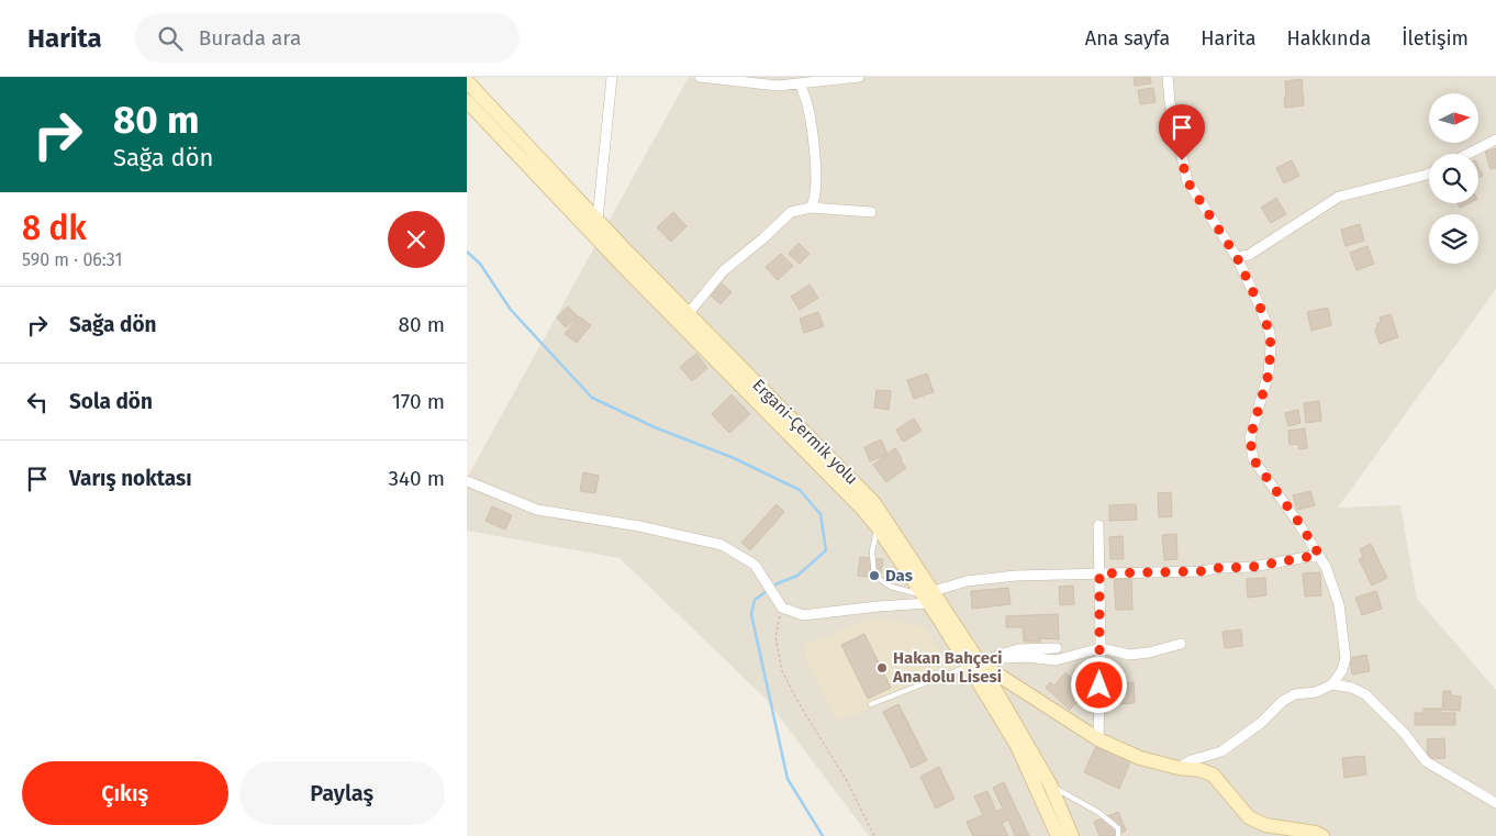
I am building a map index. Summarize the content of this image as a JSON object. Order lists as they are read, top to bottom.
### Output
{
  "streets": {
    "main road": ["Ergani-Çermik yolu"]
  },
  "places": ["Das", "Hakan Bahçeci Anadolu Lisesi"],
  "north": "right",
  "page": {
    "header": "Harita",
    "search": "Burada ara",
    "nav": [
      "Ana sayfa",
      "Harita",
      "Hakkında",
      "İletişim"
    ],
    "turn": ["80 m", "Sağa dön"],
    "heading": ["8 dk", "590 m · 06:31"],
    "list": [
      {
        "name": "Sağa dön",
        "value": "80 m"
      },
      {
        "name": "Sola dön",
        "value": "170 m"
      },
      {
        "name": "Varış noktası",
        "value": "340 m"
      }
    ],
    "buttons": ["Çıkış", "Paylaş"]
  }
}
